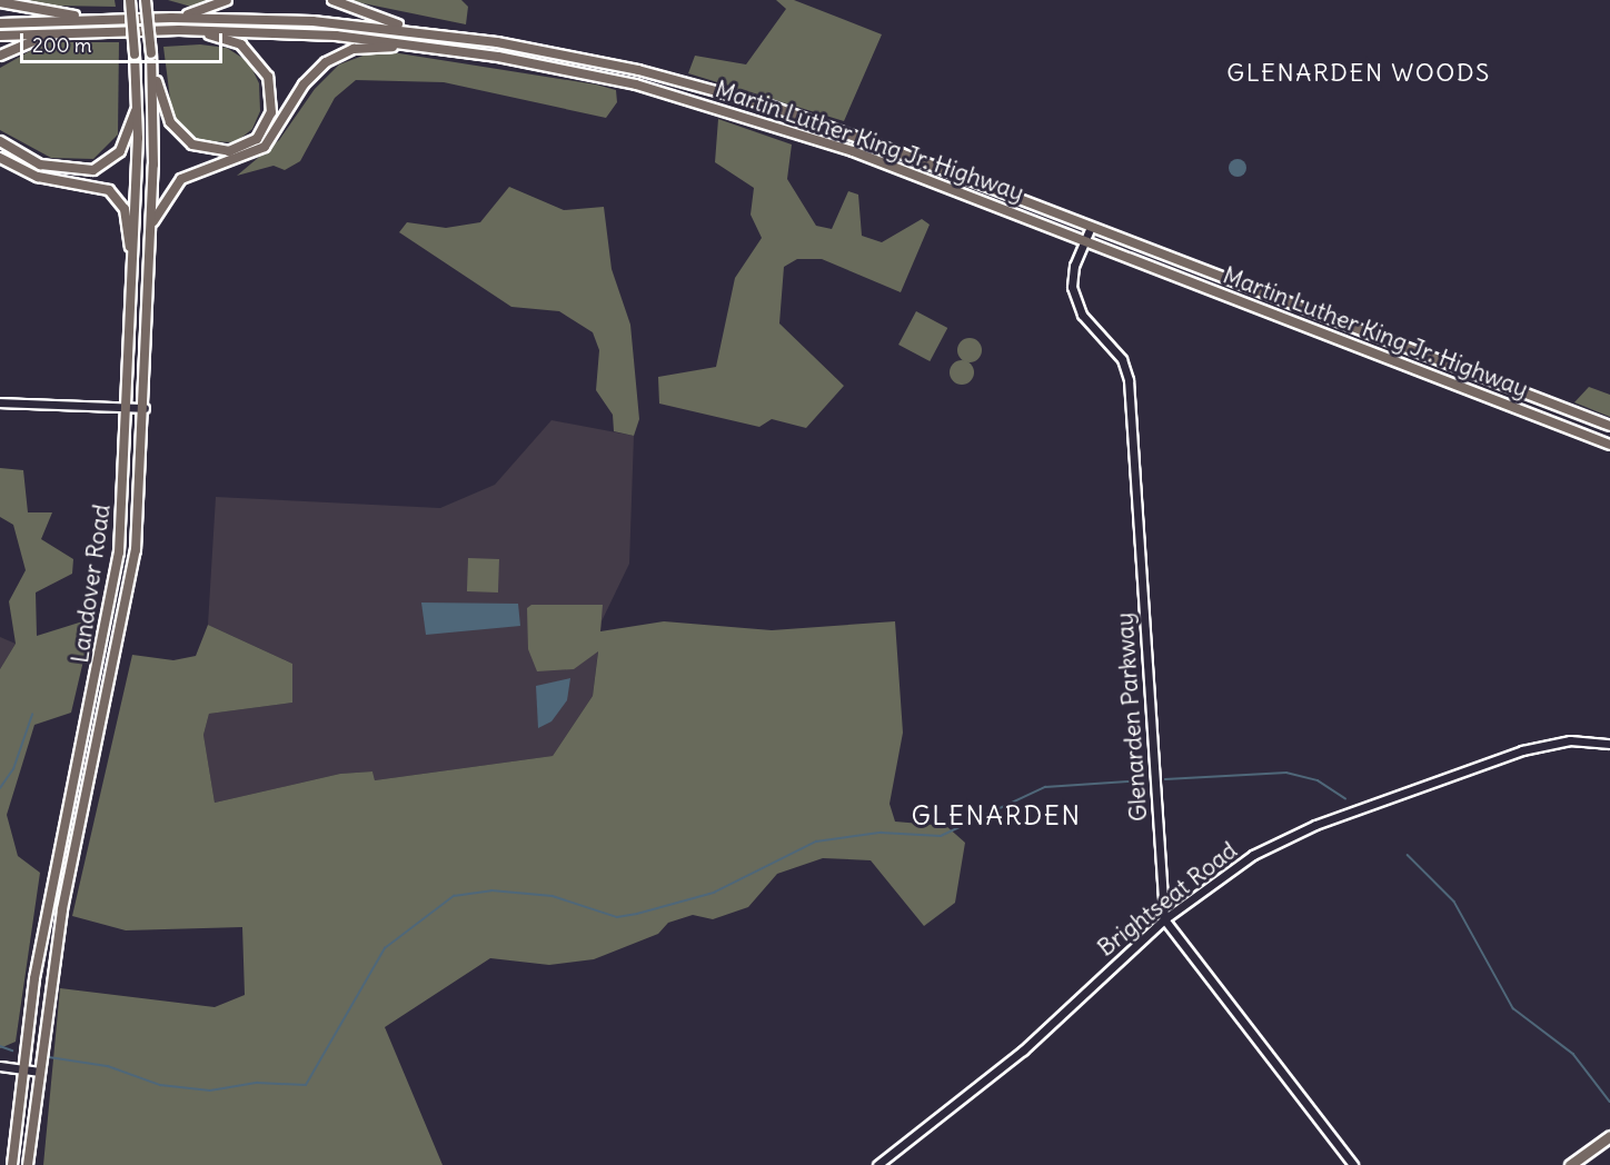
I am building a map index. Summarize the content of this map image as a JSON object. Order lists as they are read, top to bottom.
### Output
{
  "streets": {
    "main road": ["Martin Luther King Jr. Highway", "Landover Road"],
    "street": ["Glenarden Parkway", "Brightseat Road"]
  },
  "crossings": [
    ["Martin Luther King Jr. Highway", "Glenarden Parkway"],
    ["Glenarden Parkway", "Brightseat Road"]
  ],
  "districts": ["GLENARDEN WOODS", "GLENARDEN"],
  "scale_bar": "200 m"
}
